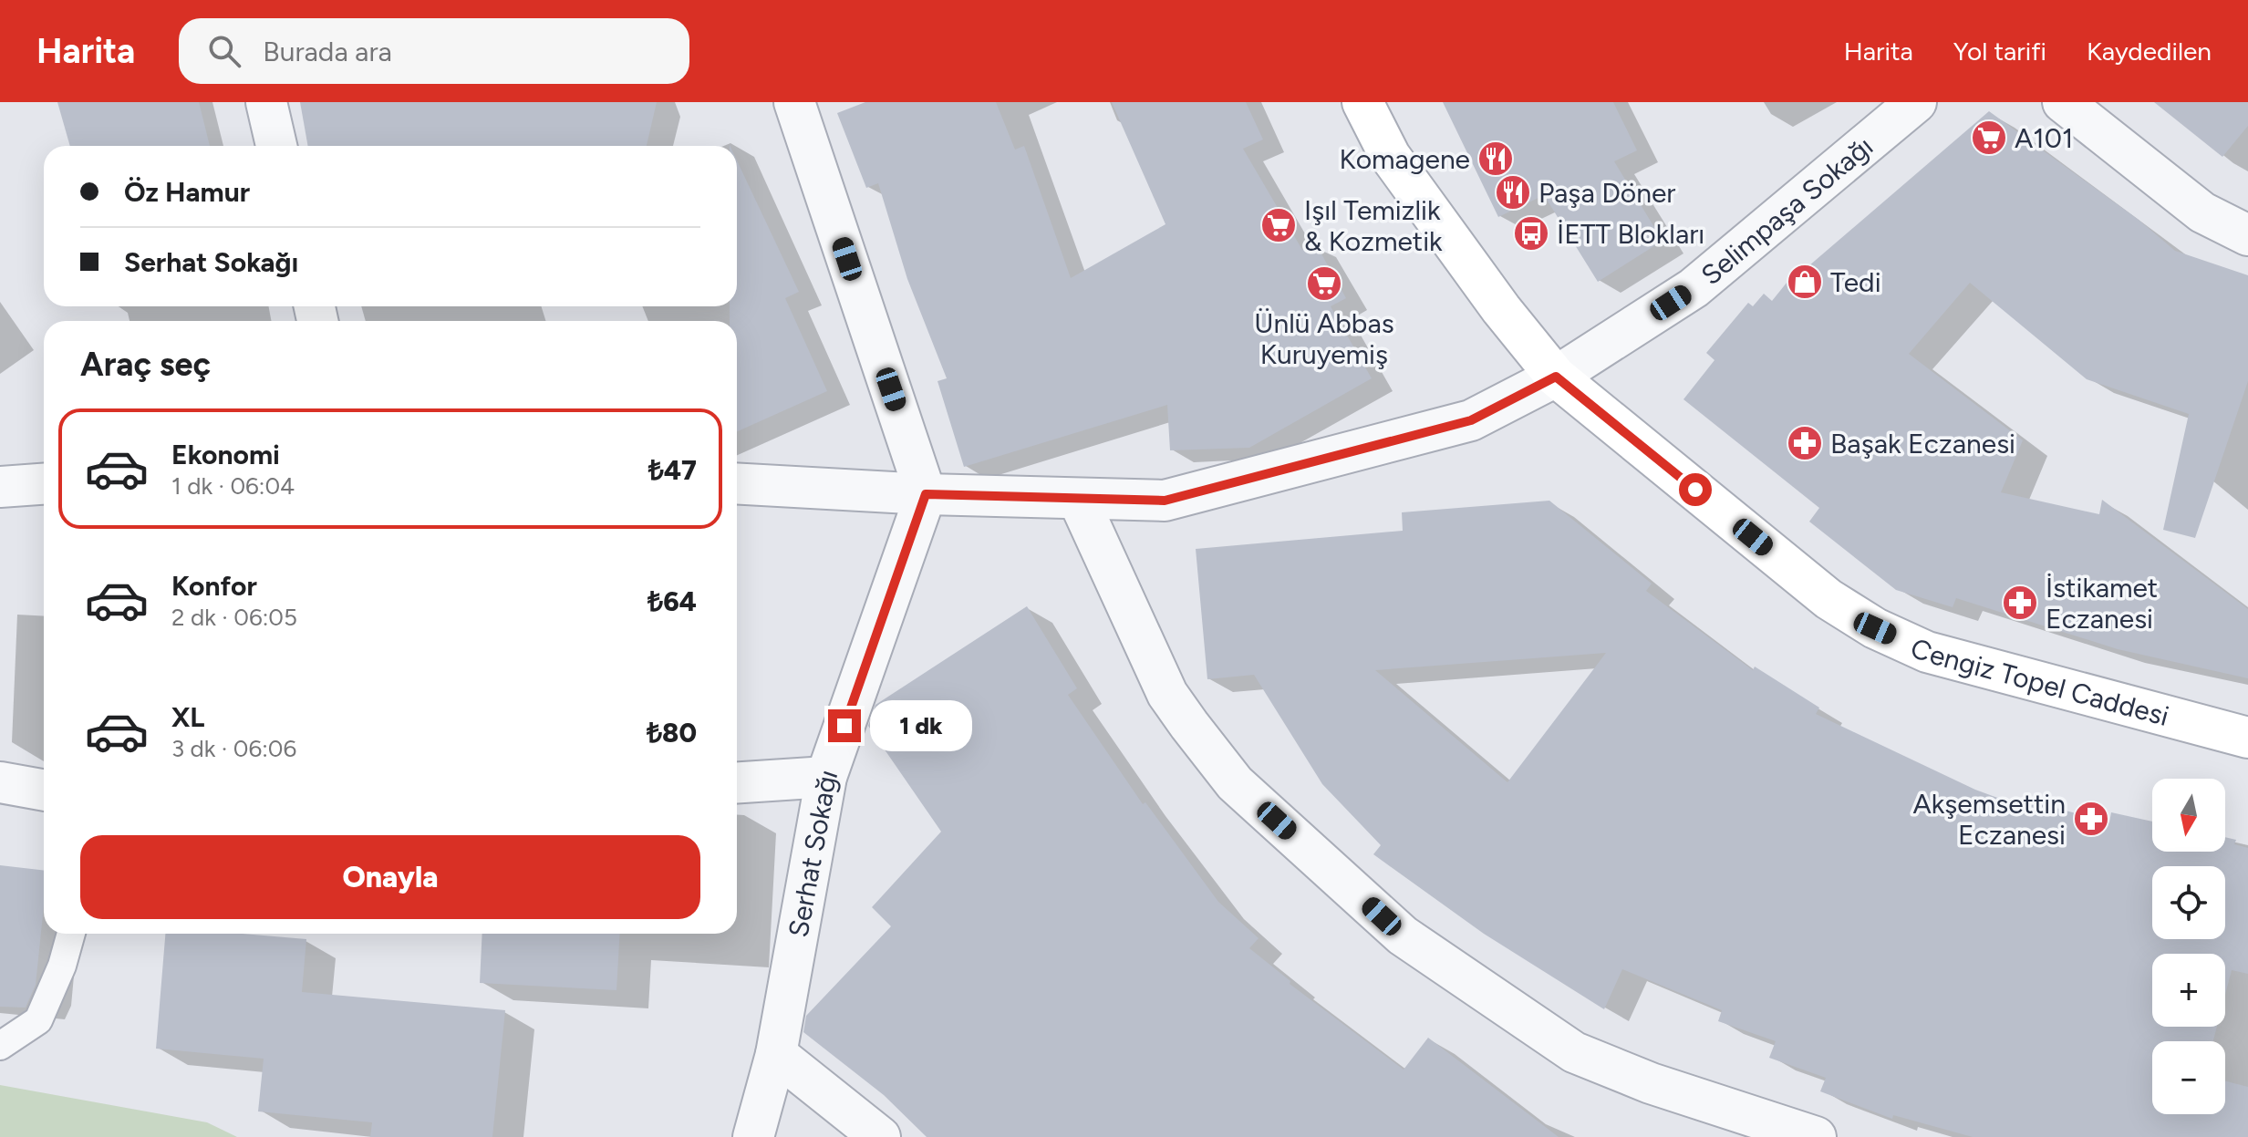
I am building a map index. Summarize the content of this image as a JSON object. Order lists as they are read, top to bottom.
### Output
{
  "streets": {
    "main road": ["Cengiz Topel Caddesi"],
    "street": ["Selimpaşa Sokağı", "Serhat Sokağı"]
  },
  "crossings": [
    ["Selimpaşa Sokağı", "Cengiz Topel Caddesi"],
    ["Selimpaşa Sokağı", "Serhat Sokağı"]
  ],
  "places": {
    "supermarket": ["A101", "Işıl Temizlik & Kozmetik", "Ünlü Abbas Kuruyemiş"],
    "restaurant": ["Komagene", "Paşa Döner"],
    "bus stop": ["İETT Blokları"],
    "shop": ["Tedi"],
    "pharmacy": ["Başak Eczanesi", "İstikamet Eczanesi", "Akşemsettin Eczanesi"]
  },
  "north": "bottom",
  "page": {
    "header": "Harita",
    "search": "Burada ara",
    "nav": ["Harita", "Yol tarifi", "Kaydedilen"],
    "banner": ["Öz Hamur", "Serhat Sokağı"],
    "heading": "Araç seç",
    "list": [
      {
        "name": "Ekonomi",
        "note": "1 dk · 06:04",
        "value": "₺47"
      },
      {
        "name": "Konfor",
        "note": "2 dk · 06:05",
        "value": "₺64"
      },
      {
        "name": "XL",
        "note": "3 dk · 06:06",
        "value": "₺80"
      }
    ],
    "bubble": "1 dk",
    "map_buttons": ["+", "−"],
    "buttons": "Onayla"
  }
}
